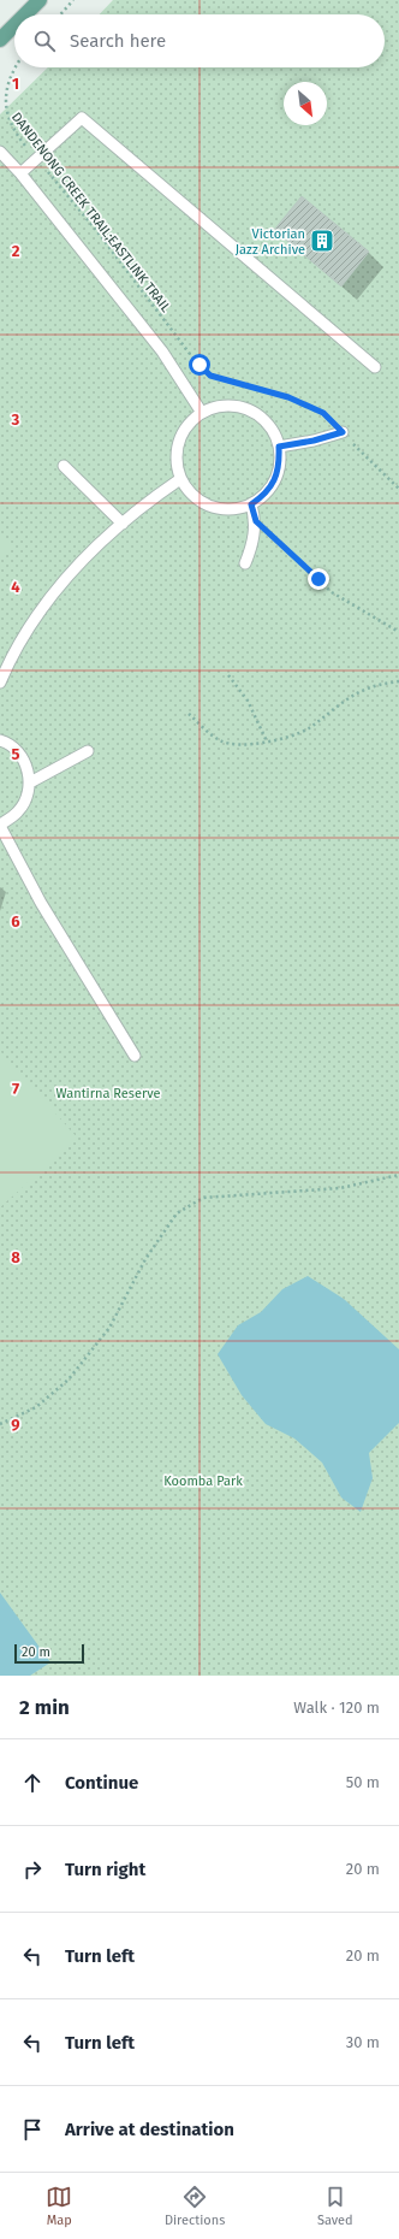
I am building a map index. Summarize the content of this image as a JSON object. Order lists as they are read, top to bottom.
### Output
{
  "streets": {
    "path": ["DANDENONG CREEK TRAIL;EASTLINK TRAIL"]
  },
  "parks": ["Wantirna Reserve", "Koomba Park"],
  "places": {
    "building": ["Victorian Jazz Archive"]
  },
  "scale_bar": "20 m",
  "north": "bottom right",
  "page": {
    "search": "Search here",
    "scale": "20 m",
    "heading": ["2 min", "Walk · 120 m"],
    "list": [
      ["Continue", "50 m"],
      ["Turn right", "20 m"],
      ["Turn left", "20 m"],
      ["Turn left", "30 m"],
      "Arrive at destination"
    ],
    "nav": ["Map", "Directions", "Saved"]
  },
  "grid": {
    "rows": [
      "1",
      "2",
      "3",
      "4",
      "5",
      "6",
      "7",
      "8",
      "9"
    ]
  }
}
